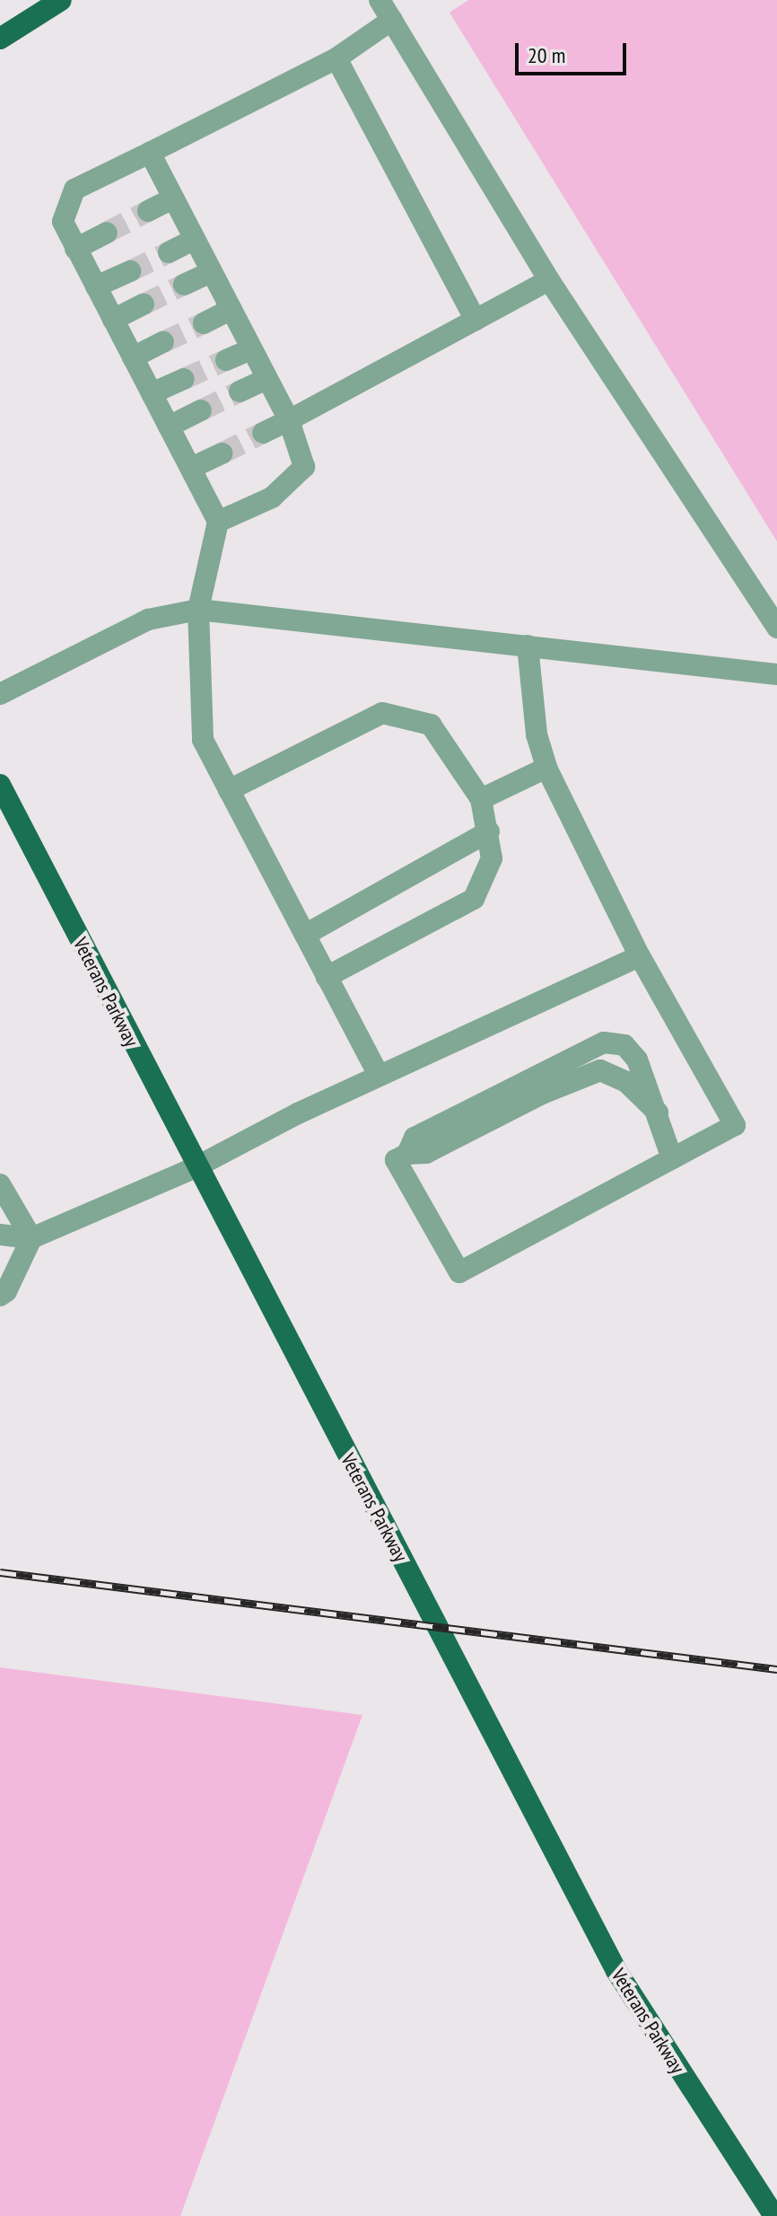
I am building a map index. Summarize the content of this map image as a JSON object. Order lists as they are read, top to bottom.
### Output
{
  "streets": {
    "main road": ["Veterans Parkway"]
  },
  "scale_bar": "20 m"
}
